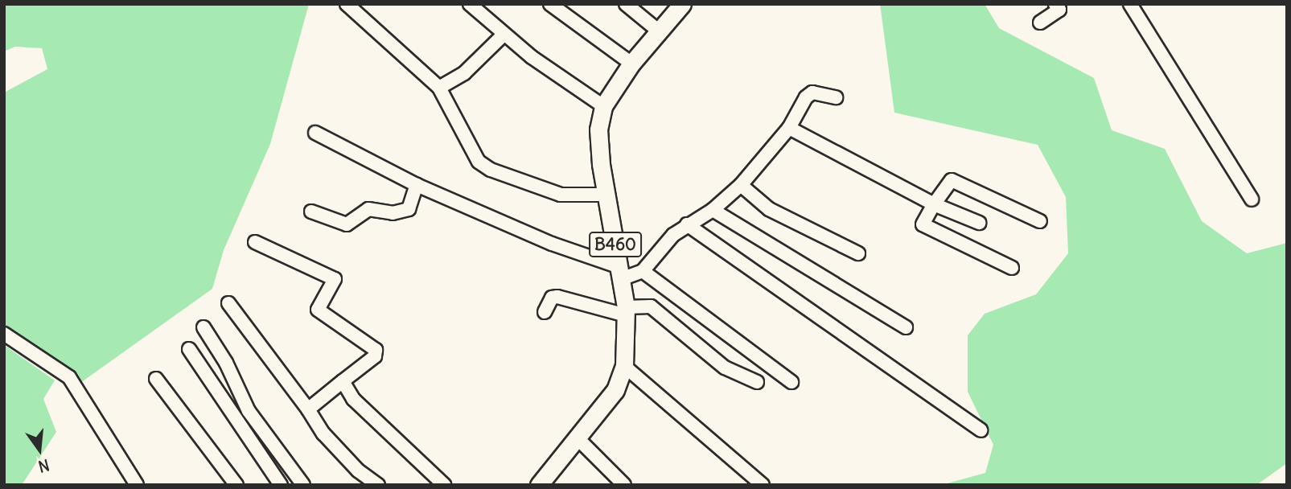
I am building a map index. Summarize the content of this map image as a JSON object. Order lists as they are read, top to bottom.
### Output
{
  "streets": {
    "main road": ["B460"]
  },
  "north": "bottom"
}
